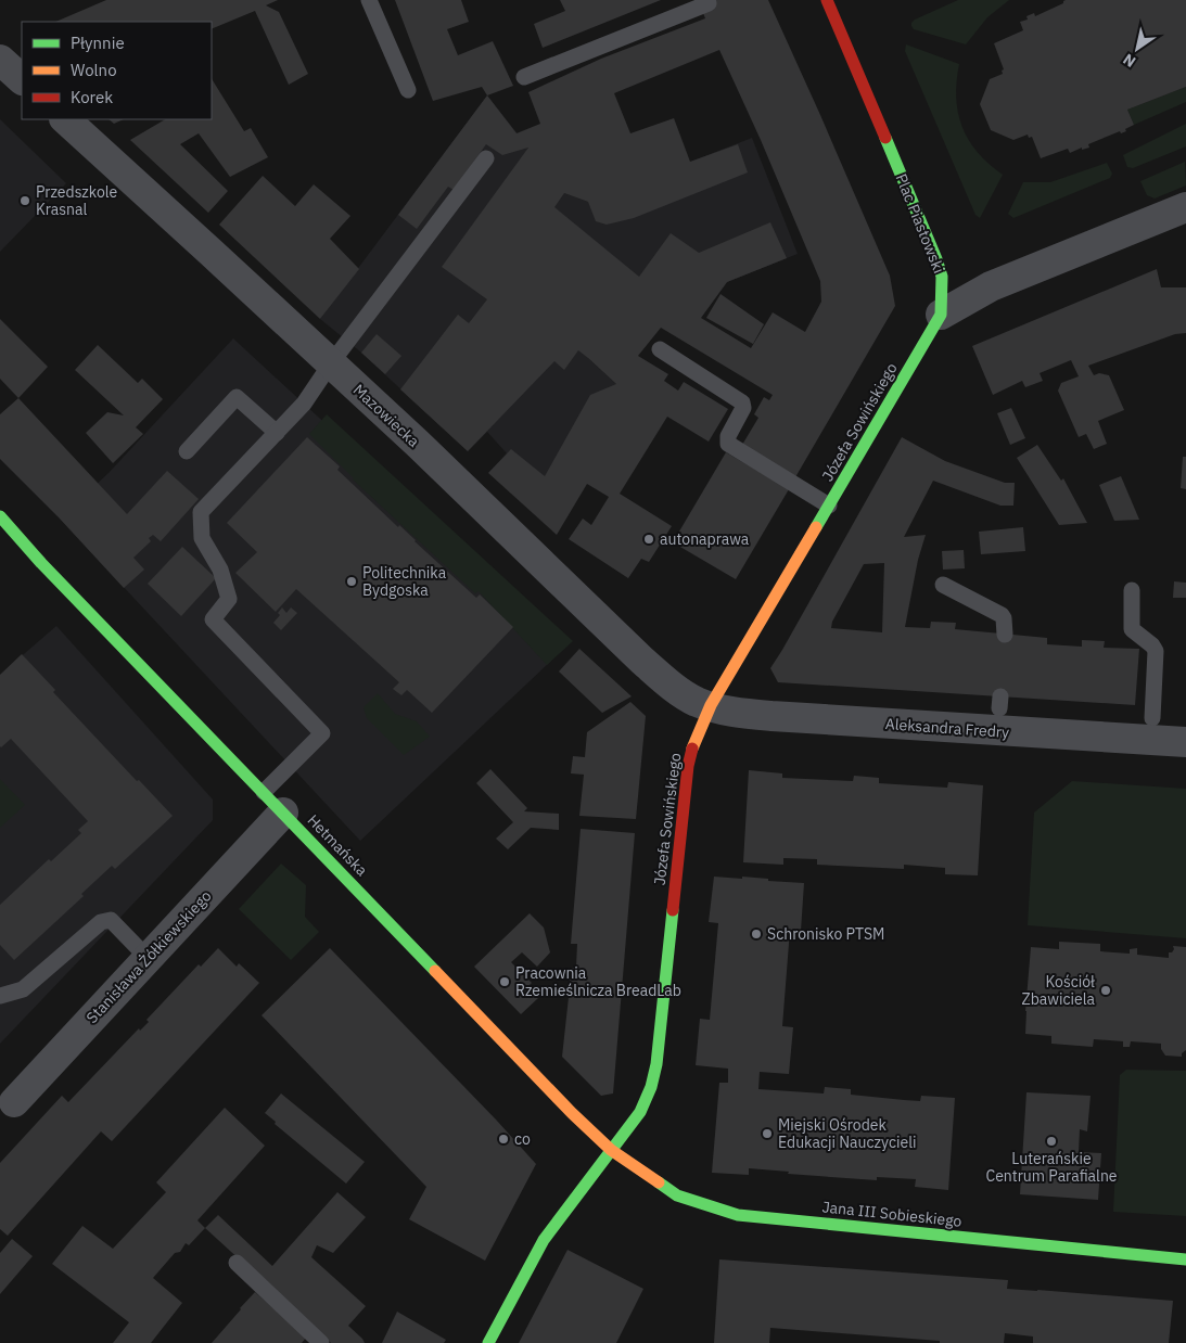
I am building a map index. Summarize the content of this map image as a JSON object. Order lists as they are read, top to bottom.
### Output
{
  "streets": {
    "street": [
      "Plac Piastowski",
      "Mazowiecka",
      "Józefa Sowińskiego",
      "Aleksandra Fredry",
      "Hetmańska",
      "Stanisława Żółkiewskiego",
      "Jana III Sobieskiego"
    ]
  },
  "crossings": [
    ["Plac Piastowski", "Józefa Sowińskiego"],
    ["Mazowiecka", "Józefa Sowińskiego"],
    ["Mazowiecka", "Aleksandra Fredry"],
    ["Józefa Sowińskiego", "Aleksandra Fredry"],
    ["Józefa Sowińskiego", "Hetmańska"],
    ["Józefa Sowińskiego", "Jana III Sobieskiego"],
    ["Hetmańska", "Stanisława Żółkiewskiego"],
    ["Hetmańska", "Jana III Sobieskiego"]
  ],
  "places": [
    "Przedszkole Krasnal",
    "autonaprawa",
    "Politechnika Bydgoska",
    "Schronisko PTSM",
    "Pracownia Rzemieślnicza BreadLab",
    "Kościół Zbawiciela",
    "Miejski Ośrodek Edukacji Nauczycieli",
    "co",
    "Luterańskie Centrum Parafialne"
  ],
  "legend": ["Płynnie", "Wolno", "Korek"],
  "north": "bottom left"
}
